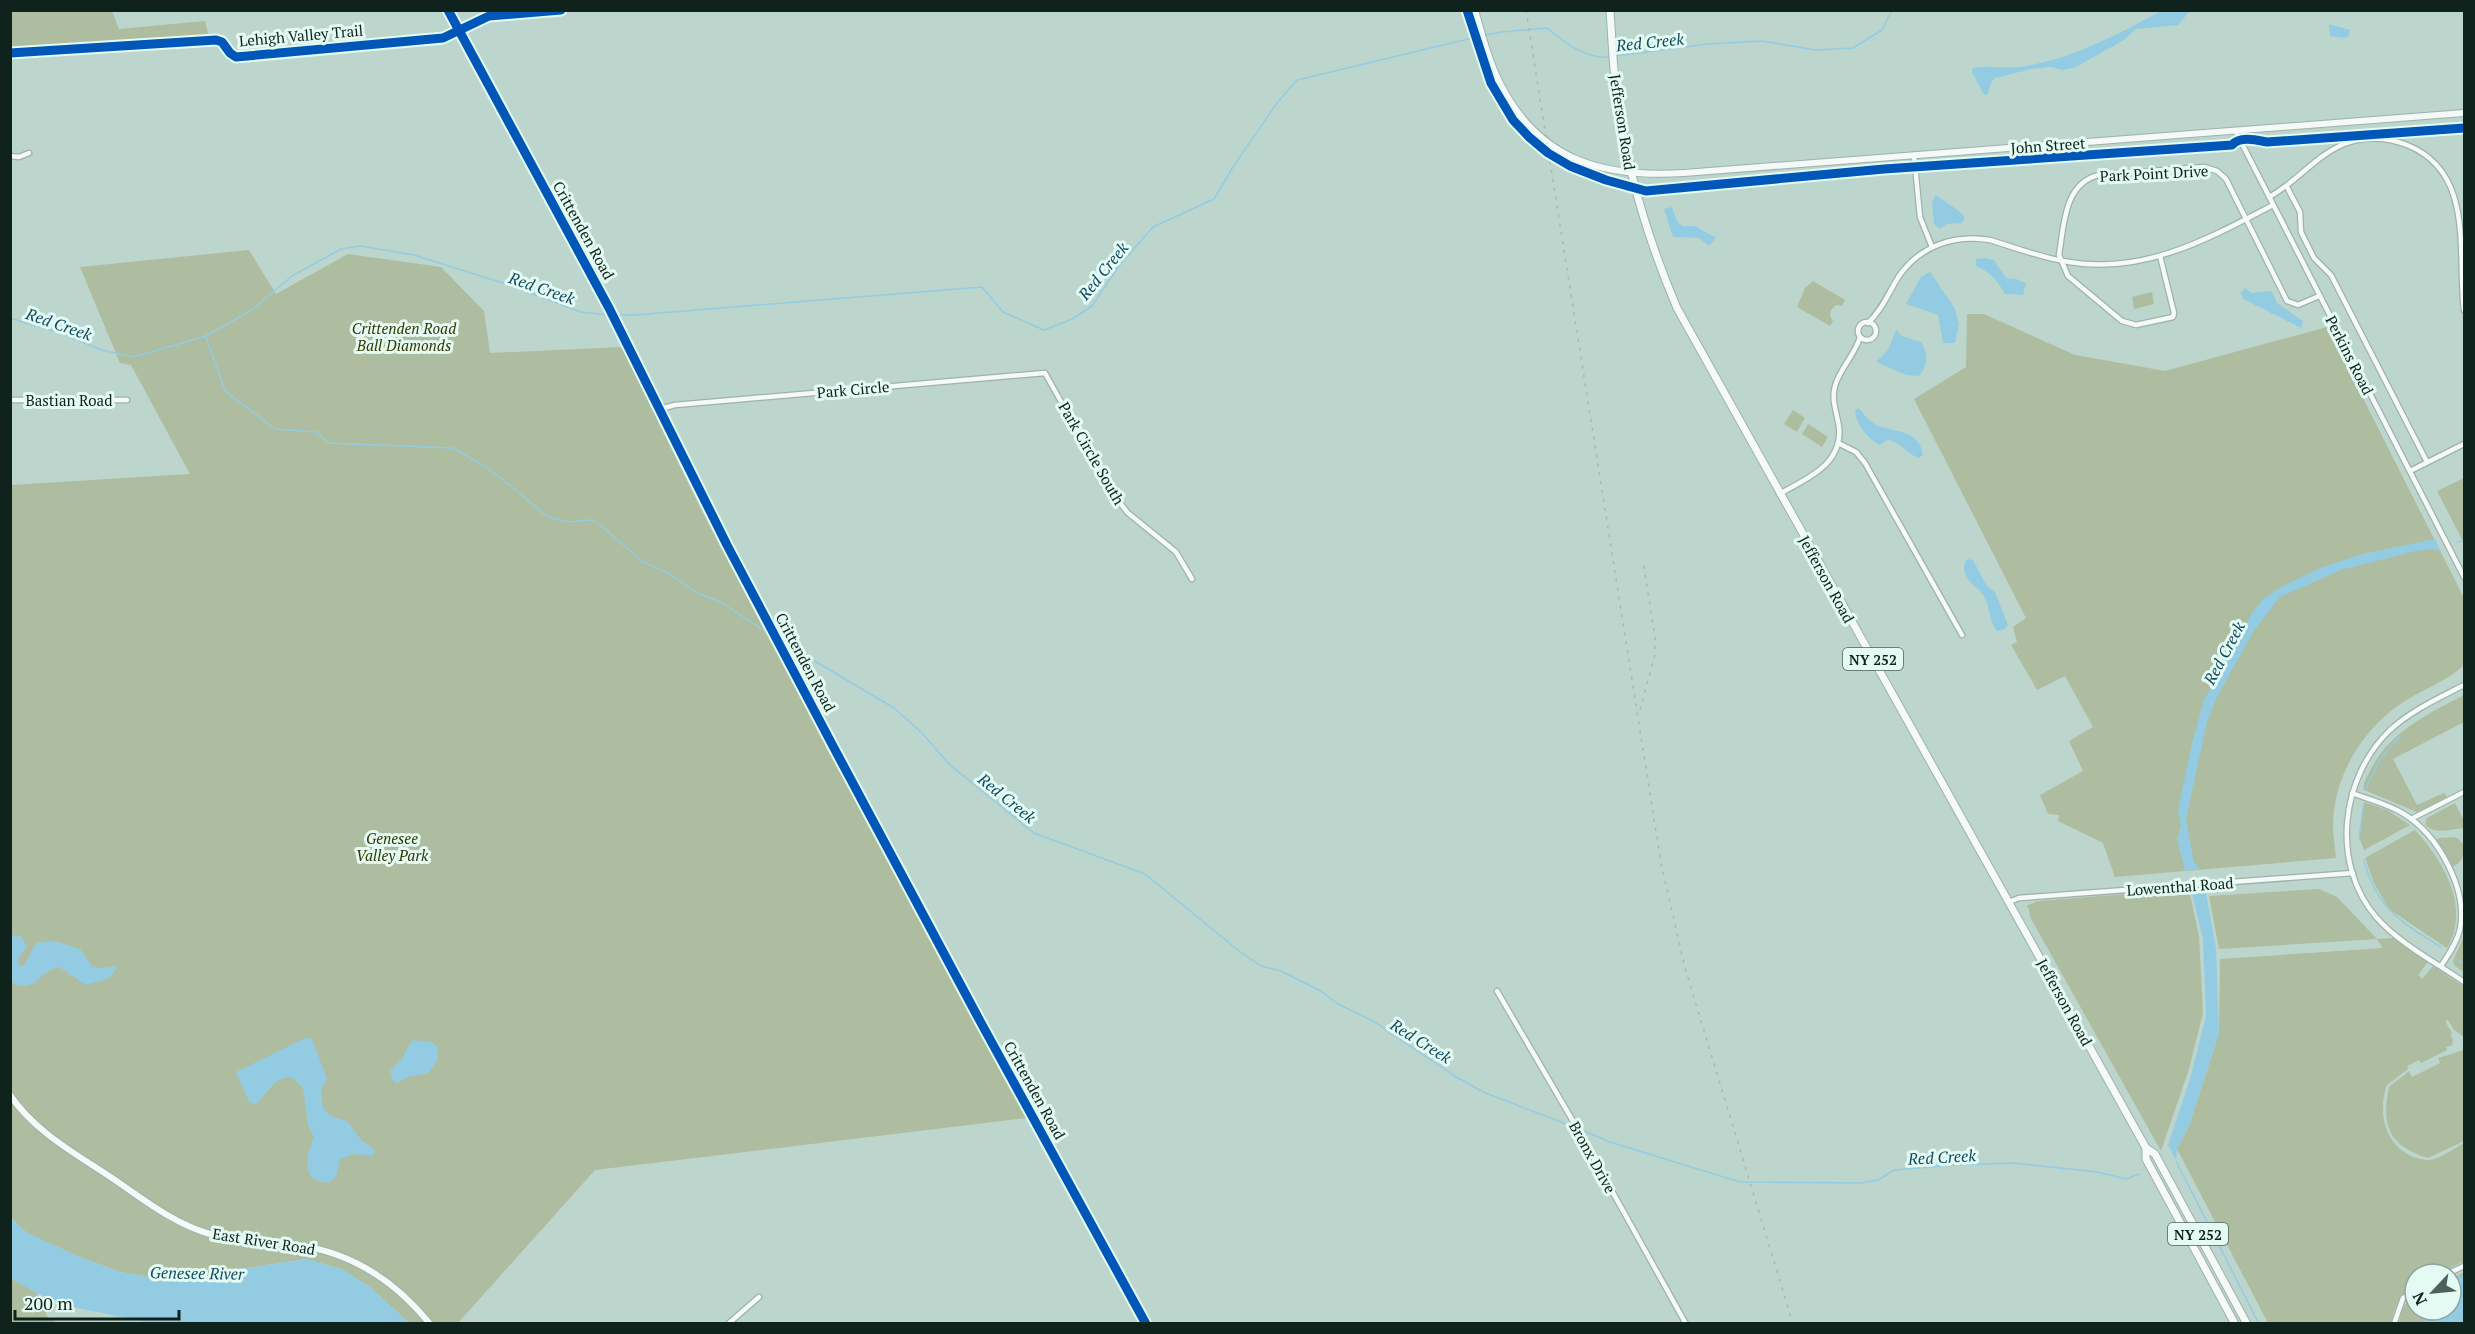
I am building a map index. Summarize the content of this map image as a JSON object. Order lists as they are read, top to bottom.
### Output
{
  "streets": {
    "main road": ["Jefferson Road", "NY 252"],
    "street": [
      "John Street",
      "Park Point Drive",
      "Crittenden Road",
      "Perkins Road",
      "Park Circle",
      "Bastian Road",
      "Park Circle South",
      "Lowenthal Road",
      "Bronx Drive",
      "East River Road"
    ],
    "cycle path": ["Lehigh Valley Trail"]
  },
  "crossings": [
    ["Jefferson Road", "John Street"],
    ["Jefferson Road", "Lowenthal Road"],
    ["John Street", "Perkins Road"],
    ["Park Point Drive", "Perkins Road"],
    ["Crittenden Road", "Park Circle"],
    ["Park Circle", "Park Circle South"]
  ],
  "water": ["Red Creek", "Genesee River"],
  "parks": ["Crittenden Road Ball Diamonds", "Genesee Valley Park"],
  "scale_bar": "200 m",
  "north": "bottom left"
}
